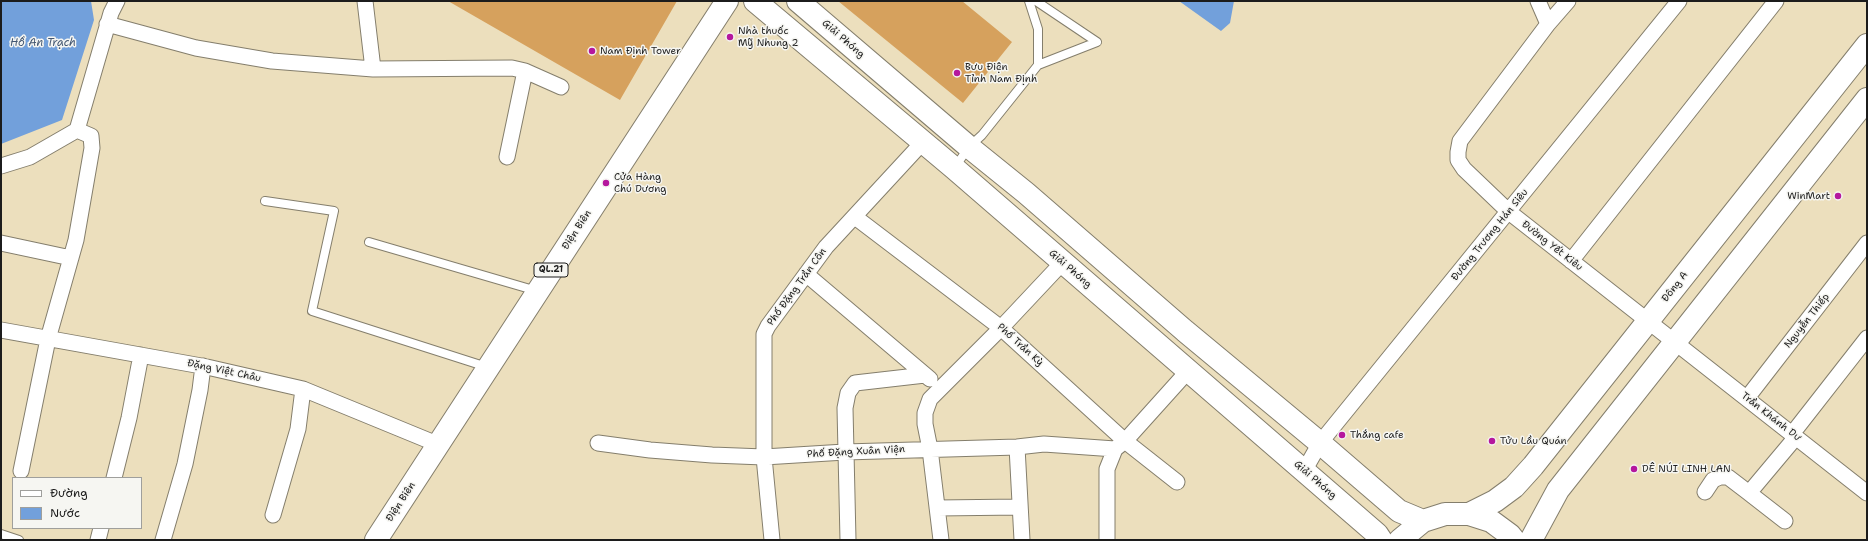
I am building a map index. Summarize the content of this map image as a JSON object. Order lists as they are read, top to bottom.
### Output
{
  "streets": {
    "main road": [
      "Giải Phóng",
      "Điện Biên",
      "QL.21",
      "Đông A"
    ],
    "street": [
      "Đường Trương Hán Siêu",
      "Đường Yết Kiêu",
      "Phố Đặng Trần Côn",
      "Nguyễn Thiếp",
      "Phố Trần Kỳ",
      "Đặng Việt Châu",
      "Trần Khánh Dư",
      "Phố Đặng Xuân Viện"
    ]
  },
  "crossings": [
    ["Giải Phóng", "Đường Trương Hán Siêu"],
    ["Giải Phóng", "Phố Đặng Trần Côn"],
    ["Điện Biên", "Đặng Việt Châu"],
    ["Đường Trương Hán Siêu", "Đường Yết Kiêu"],
    ["Đường Yết Kiêu", "Đông A"],
    ["Đường Yết Kiêu", "Trần Khánh Dư"],
    ["Phố Đặng Trần Côn", "Phố Trần Kỳ"],
    ["Phố Đặng Trần Côn", "Phố Đặng Xuân Viện"],
    ["Nguyễn Thiếp", "Trần Khánh Dư"],
    ["Phố Trần Kỳ", "Phố Đặng Xuân Viện"]
  ],
  "water": ["Hồ An Trạch"],
  "places": [
    "Nhà thuốc Mỹ Nhung 2",
    "Nam Định Tower",
    "Bưu Điện Tỉnh Nam Định",
    "Cửa Hàng Chú Dương",
    "WinMart",
    "Thắng cafe",
    "Tửu Lầu Quán",
    "DÊ NÚI LINH LAN"
  ],
  "legend": ["Đường", "Nước"]
}
